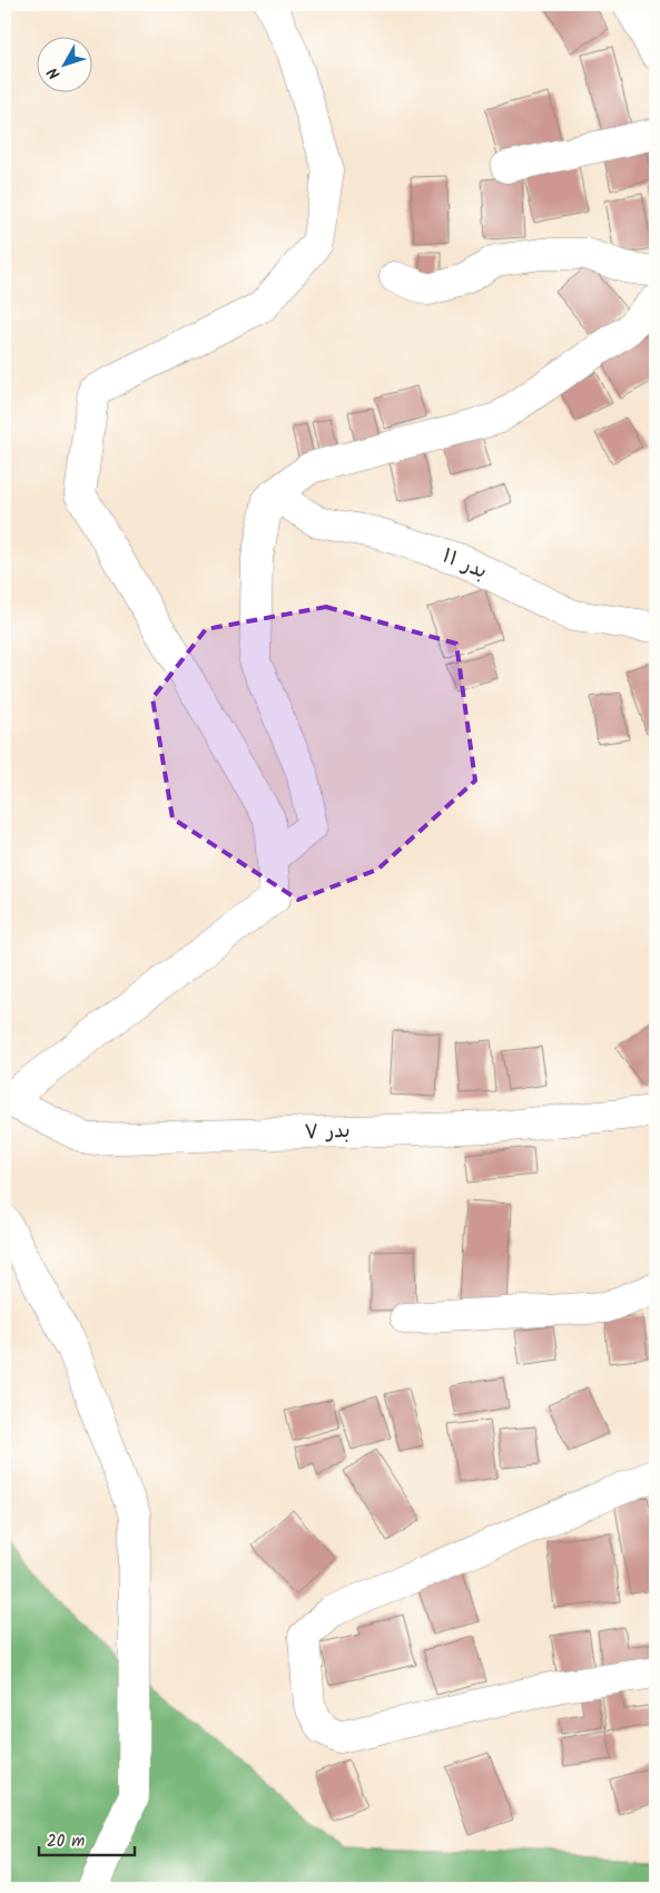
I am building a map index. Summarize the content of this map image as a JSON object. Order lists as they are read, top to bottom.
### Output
{
  "streets": {
    "street": ["بدر ۱۱", "بدر ۷"]
  },
  "scale_bar": "20 m",
  "north": "bottom left"
}
